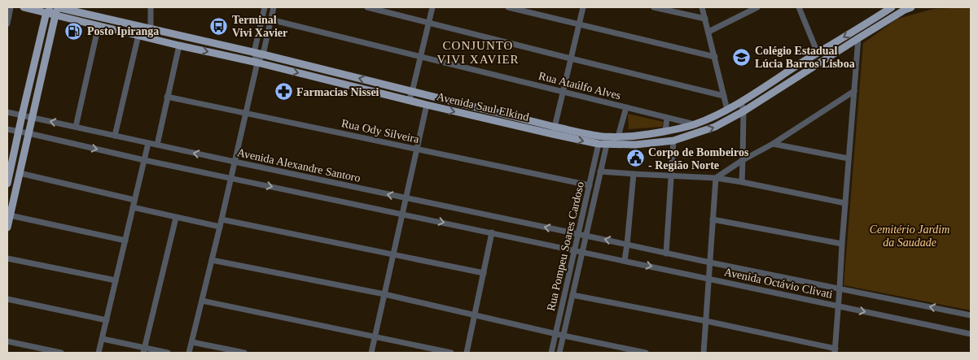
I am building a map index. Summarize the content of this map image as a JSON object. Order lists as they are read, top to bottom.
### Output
{
  "streets": {
    "main road": ["Avenida Saul Elkind"],
    "street": [
      "Rua Ataúlfo Alves",
      "Rua Ody Silveira",
      "Avenida Alexandre Santoro",
      "Rua Pompeu Soares Cardoso",
      "Avenida Octávio Clivati"
    ]
  },
  "crossings": [
    ["Rua Ataúlfo Alves", "Avenida Saul Elkind"],
    ["Avenida Saul Elkind", "Rua Pompeu Soares Cardoso"],
    ["Rua Ody Silveira", "Rua Pompeu Soares Cardoso"],
    ["Avenida Alexandre Santoro", "Rua Pompeu Soares Cardoso"],
    ["Avenida Alexandre Santoro", "Avenida Octávio Clivati"],
    ["Rua Pompeu Soares Cardoso", "Avenida Octávio Clivati"]
  ],
  "districts": ["CONJUNTO VIVI XAVIER"],
  "parks": ["Cemitério Jardim da Saudade"],
  "places": {
    "bus stop": ["Terminal Vivi Xavier"],
    "fuel station": ["Posto Ipiranga"],
    "school or university": ["Colégio Estadual Lúcia Barros Lisboa"],
    "pharmacy": ["Farmacias Nissei"],
    "public building": ["Corpo de Bombeiros - Região Norte"]
  }
}
